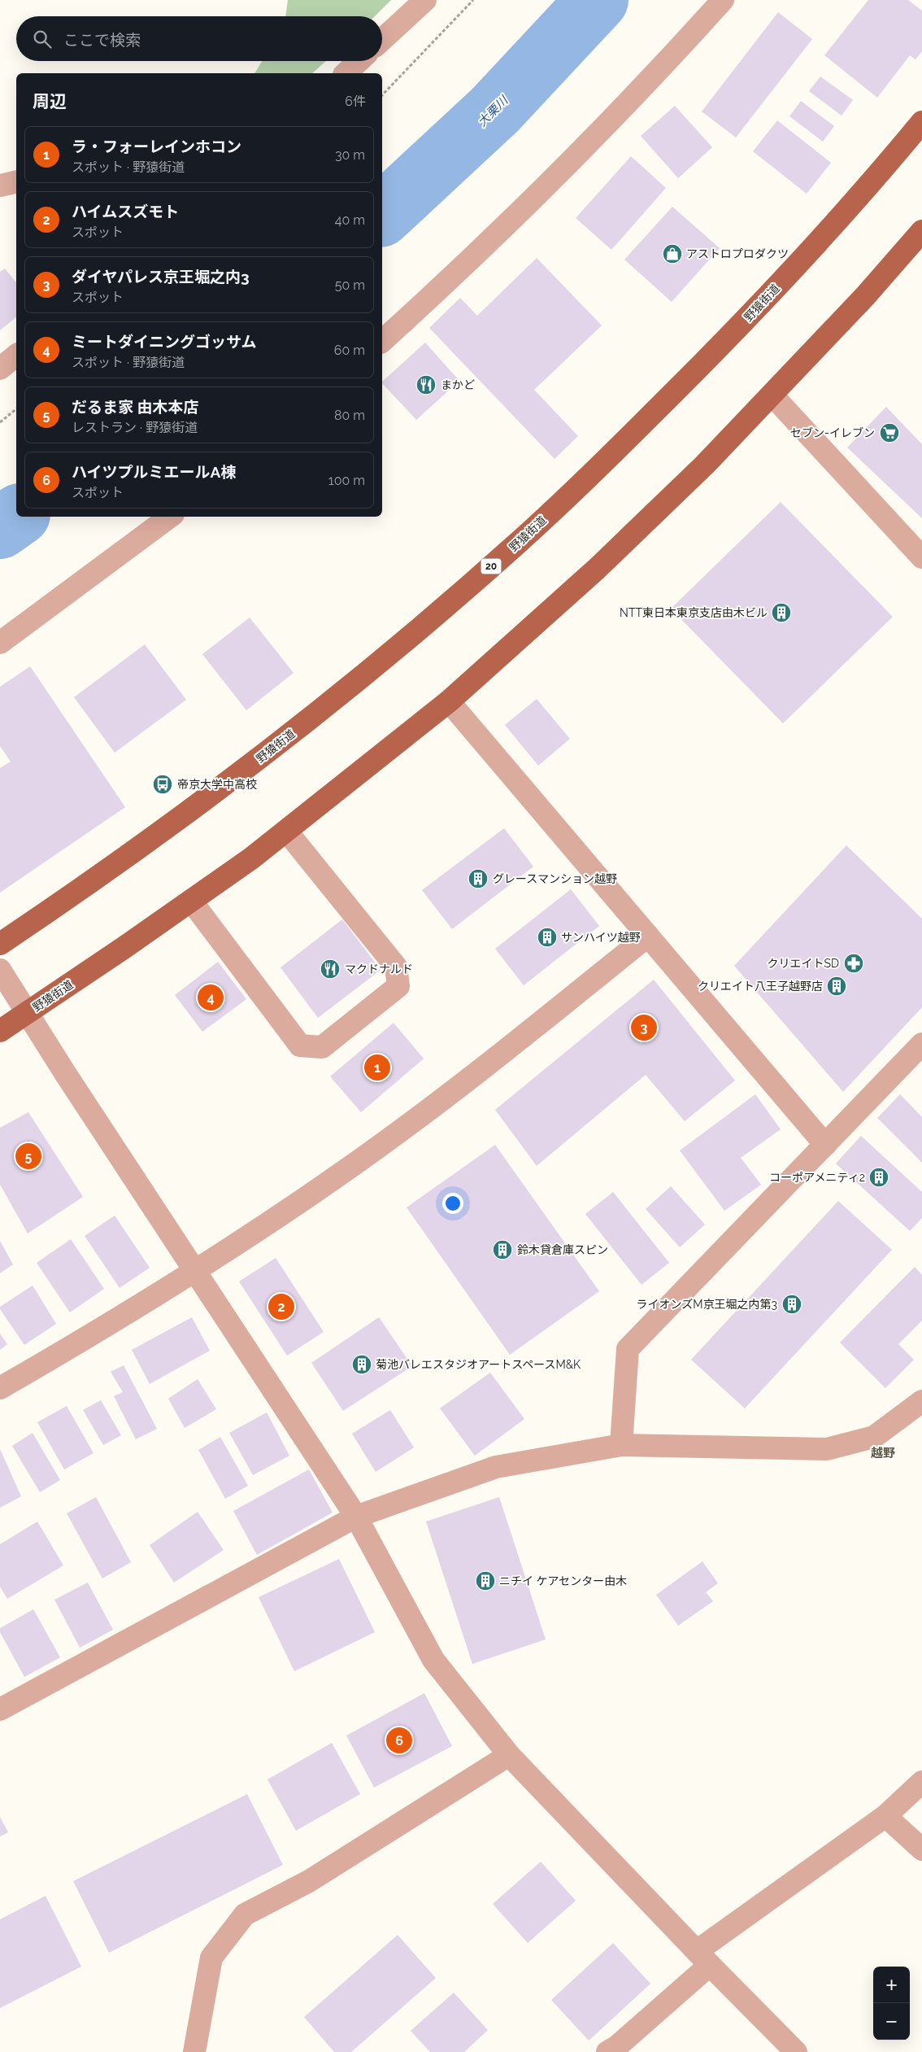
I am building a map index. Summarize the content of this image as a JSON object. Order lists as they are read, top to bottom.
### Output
{
  "streets": {
    "main road": ["野猿街道", "20"]
  },
  "districts": ["越野"],
  "water": ["大栗川"],
  "places": {
    "shop": ["アストロプロダクツ"],
    "restaurant": ["まかど", "マクドナルド"],
    "supermarket": ["セブン-イレブン"],
    "building": [
      "NTT東日本東京支店由木ビル",
      "グレースマンション越野",
      "サンハイツ越野",
      "クリエイト八王子越野店",
      "コーポアメニティ2",
      "鈴木貸倉庫スピン",
      "ライオンズM京王堀之内第3",
      "菊池バレエスタジオアートスペースM&K",
      "ニチイ ケアセンター由木"
    ],
    "bus stop": ["帝京大学中高校"],
    "pharmacy": ["クリエイトSD"]
  },
  "page": {
    "search": "ここで検索",
    "heading": ["周辺", "6件"],
    "list": [
      {
        "mark": "1",
        "name": "ラ・フォーレインホコン",
        "note": "スポット · 野猿街道",
        "value": "30 m"
      },
      {
        "mark": "2",
        "name": "ハイムスズモト",
        "note": "スポット",
        "value": "40 m"
      },
      {
        "mark": "3",
        "name": "ダイヤパレス京王堀之内3",
        "note": "スポット",
        "value": "50 m"
      },
      {
        "mark": "4",
        "name": "ミートダイニングゴッサム",
        "note": "スポット · 野猿街道",
        "value": "60 m"
      },
      {
        "mark": "5",
        "name": "だるま家 由木本店",
        "note": "レストラン · 野猿街道",
        "value": "80 m"
      },
      {
        "mark": "6",
        "name": "ハイツプルミエールA棟",
        "note": "スポット",
        "value": "100 m"
      }
    ],
    "pins": [
      "4",
      "3",
      "1",
      "5",
      "2",
      "6"
    ],
    "map_buttons": ["+", "−"]
  }
}
